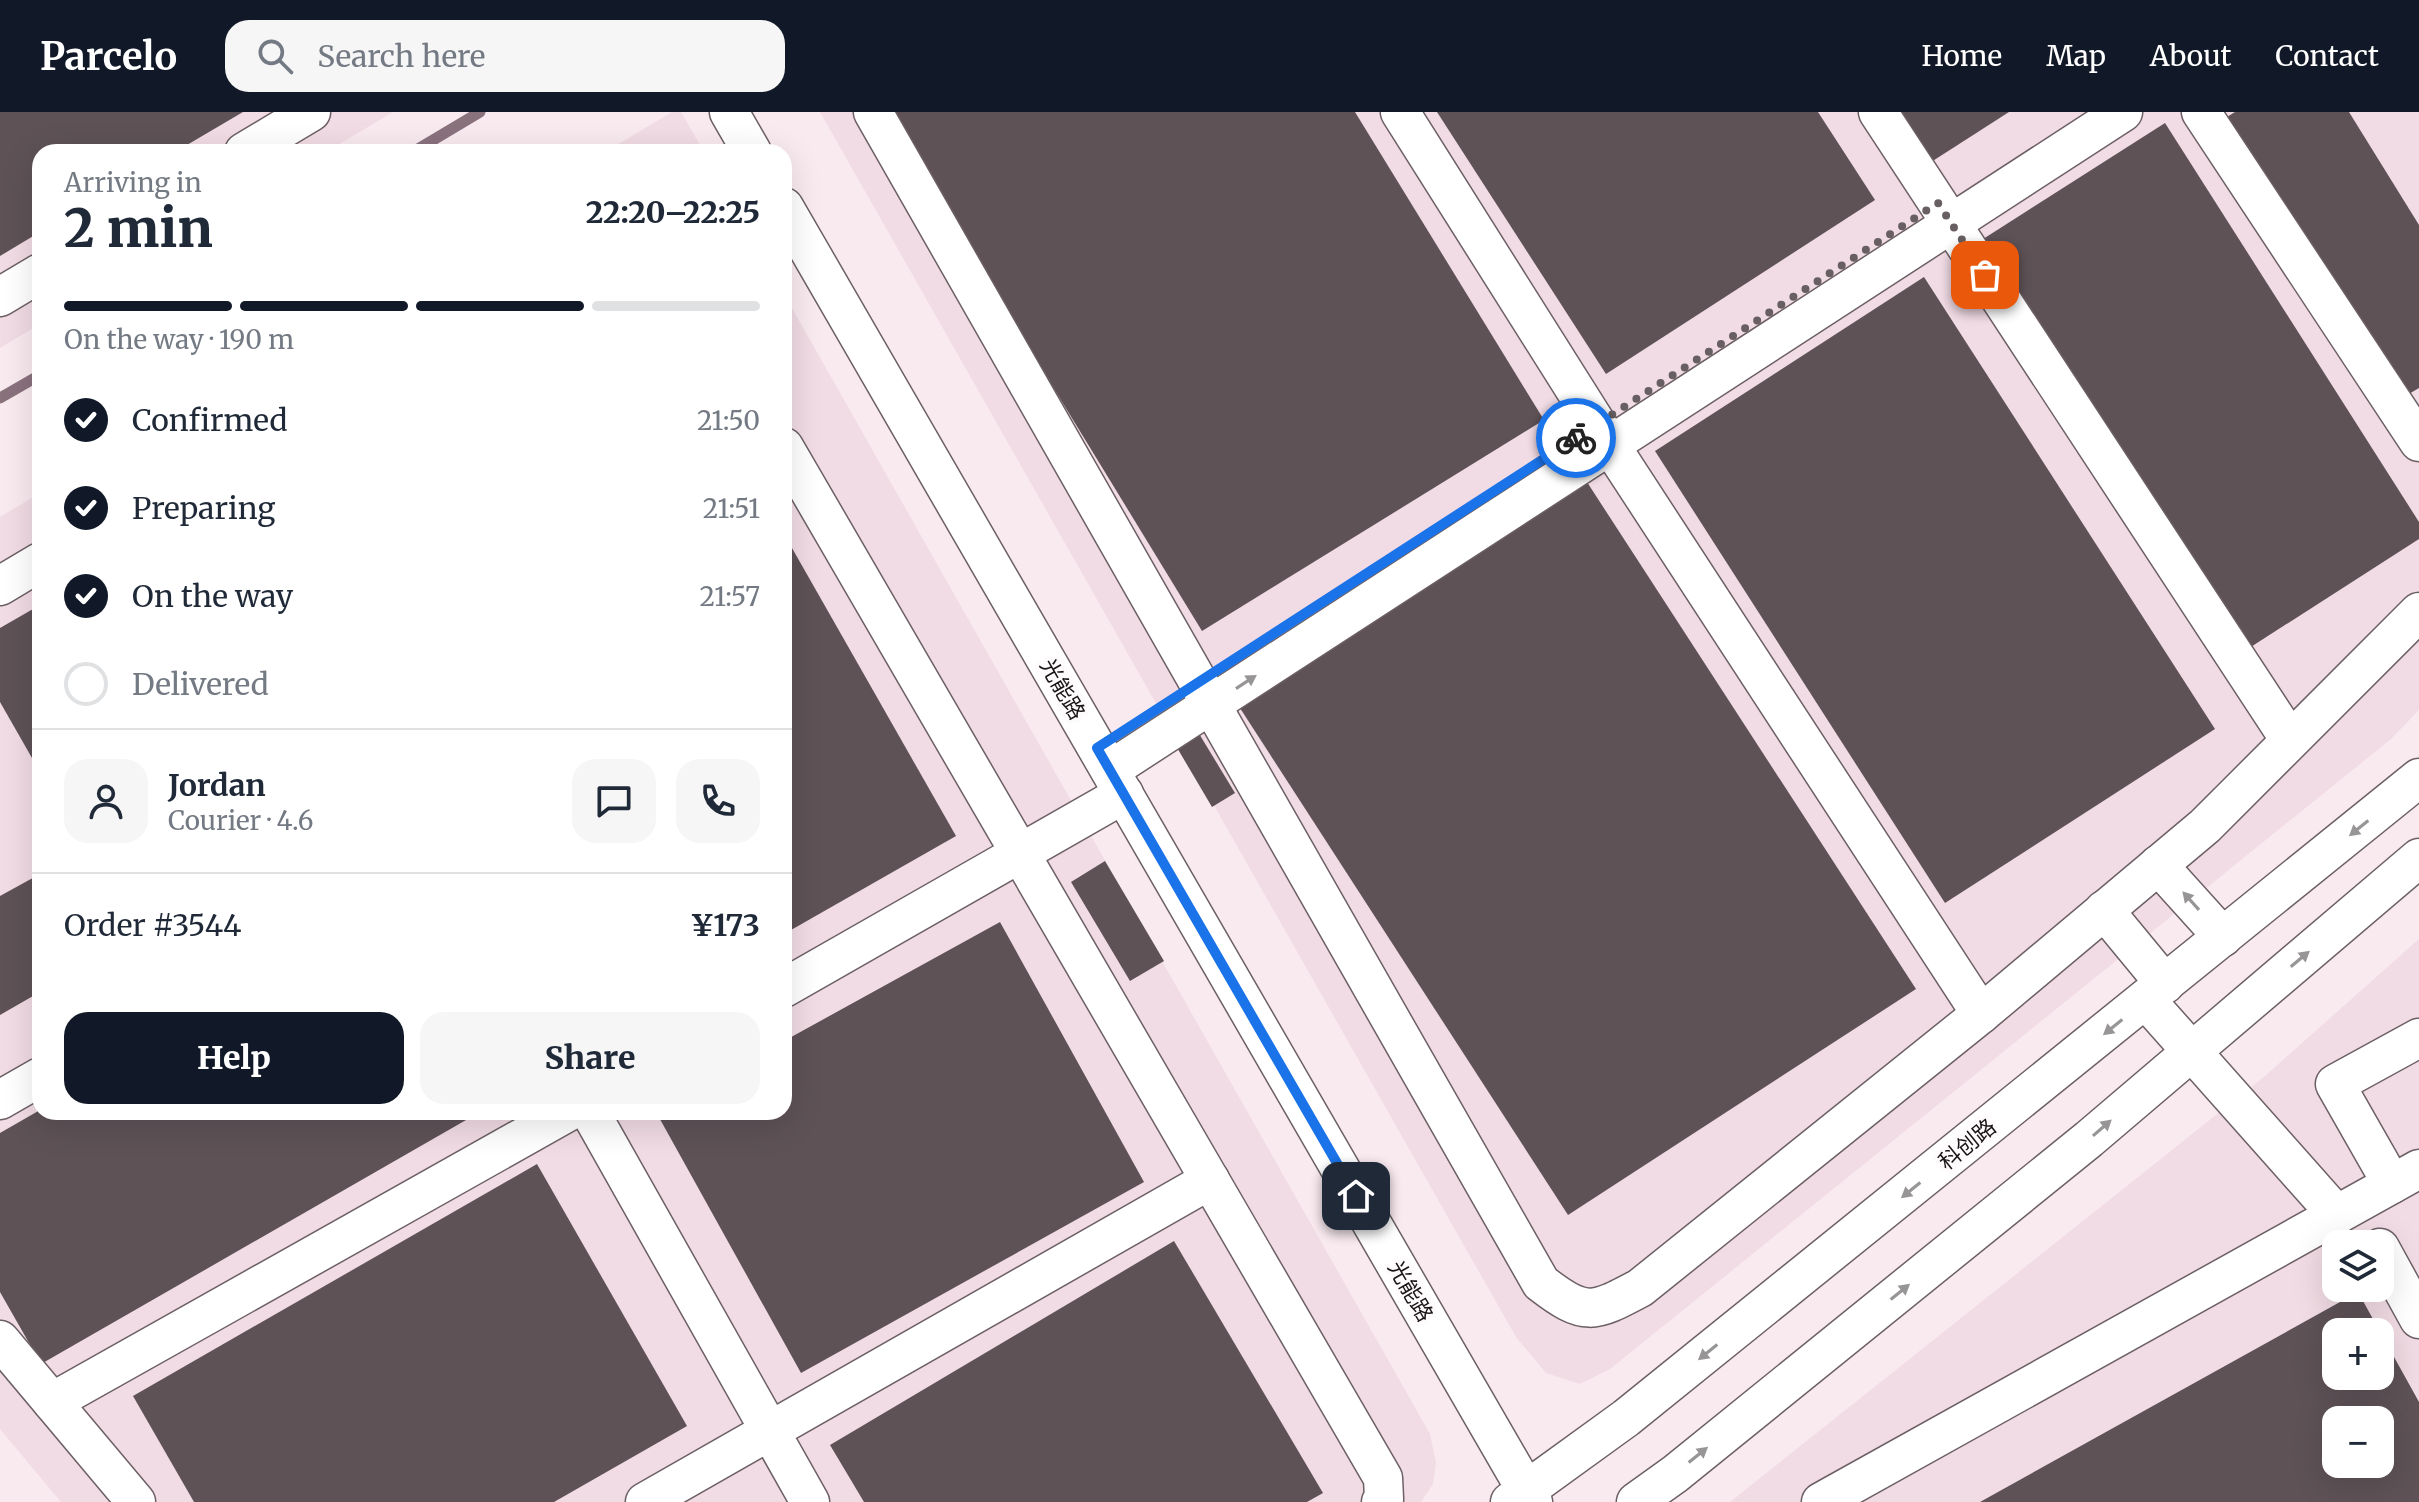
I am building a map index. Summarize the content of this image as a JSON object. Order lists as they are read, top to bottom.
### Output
{
  "streets": {
    "street": ["光能路", "科创路"]
  },
  "crossings": [
    ["光能路", "科创路"]
  ],
  "page": {
    "header": "Parcelo",
    "search": "Search here",
    "nav": [
      "Home",
      "Map",
      "About",
      "Contact"
    ],
    "heading": ["2 min", "Arriving in", "22:20–22:25"],
    "panel": [
      "Jordan",
      "Courier · 4.6",
      "Order #3544",
      "¥173"
    ],
    "bar": "On the way · 190 m",
    "list": [
      ["Confirmed", "21:50"],
      ["Preparing", "21:51"],
      ["On the way", "21:57"],
      "Delivered"
    ],
    "buttons": ["Help", "Share"],
    "map_buttons": ["+", "−"]
  }
}
